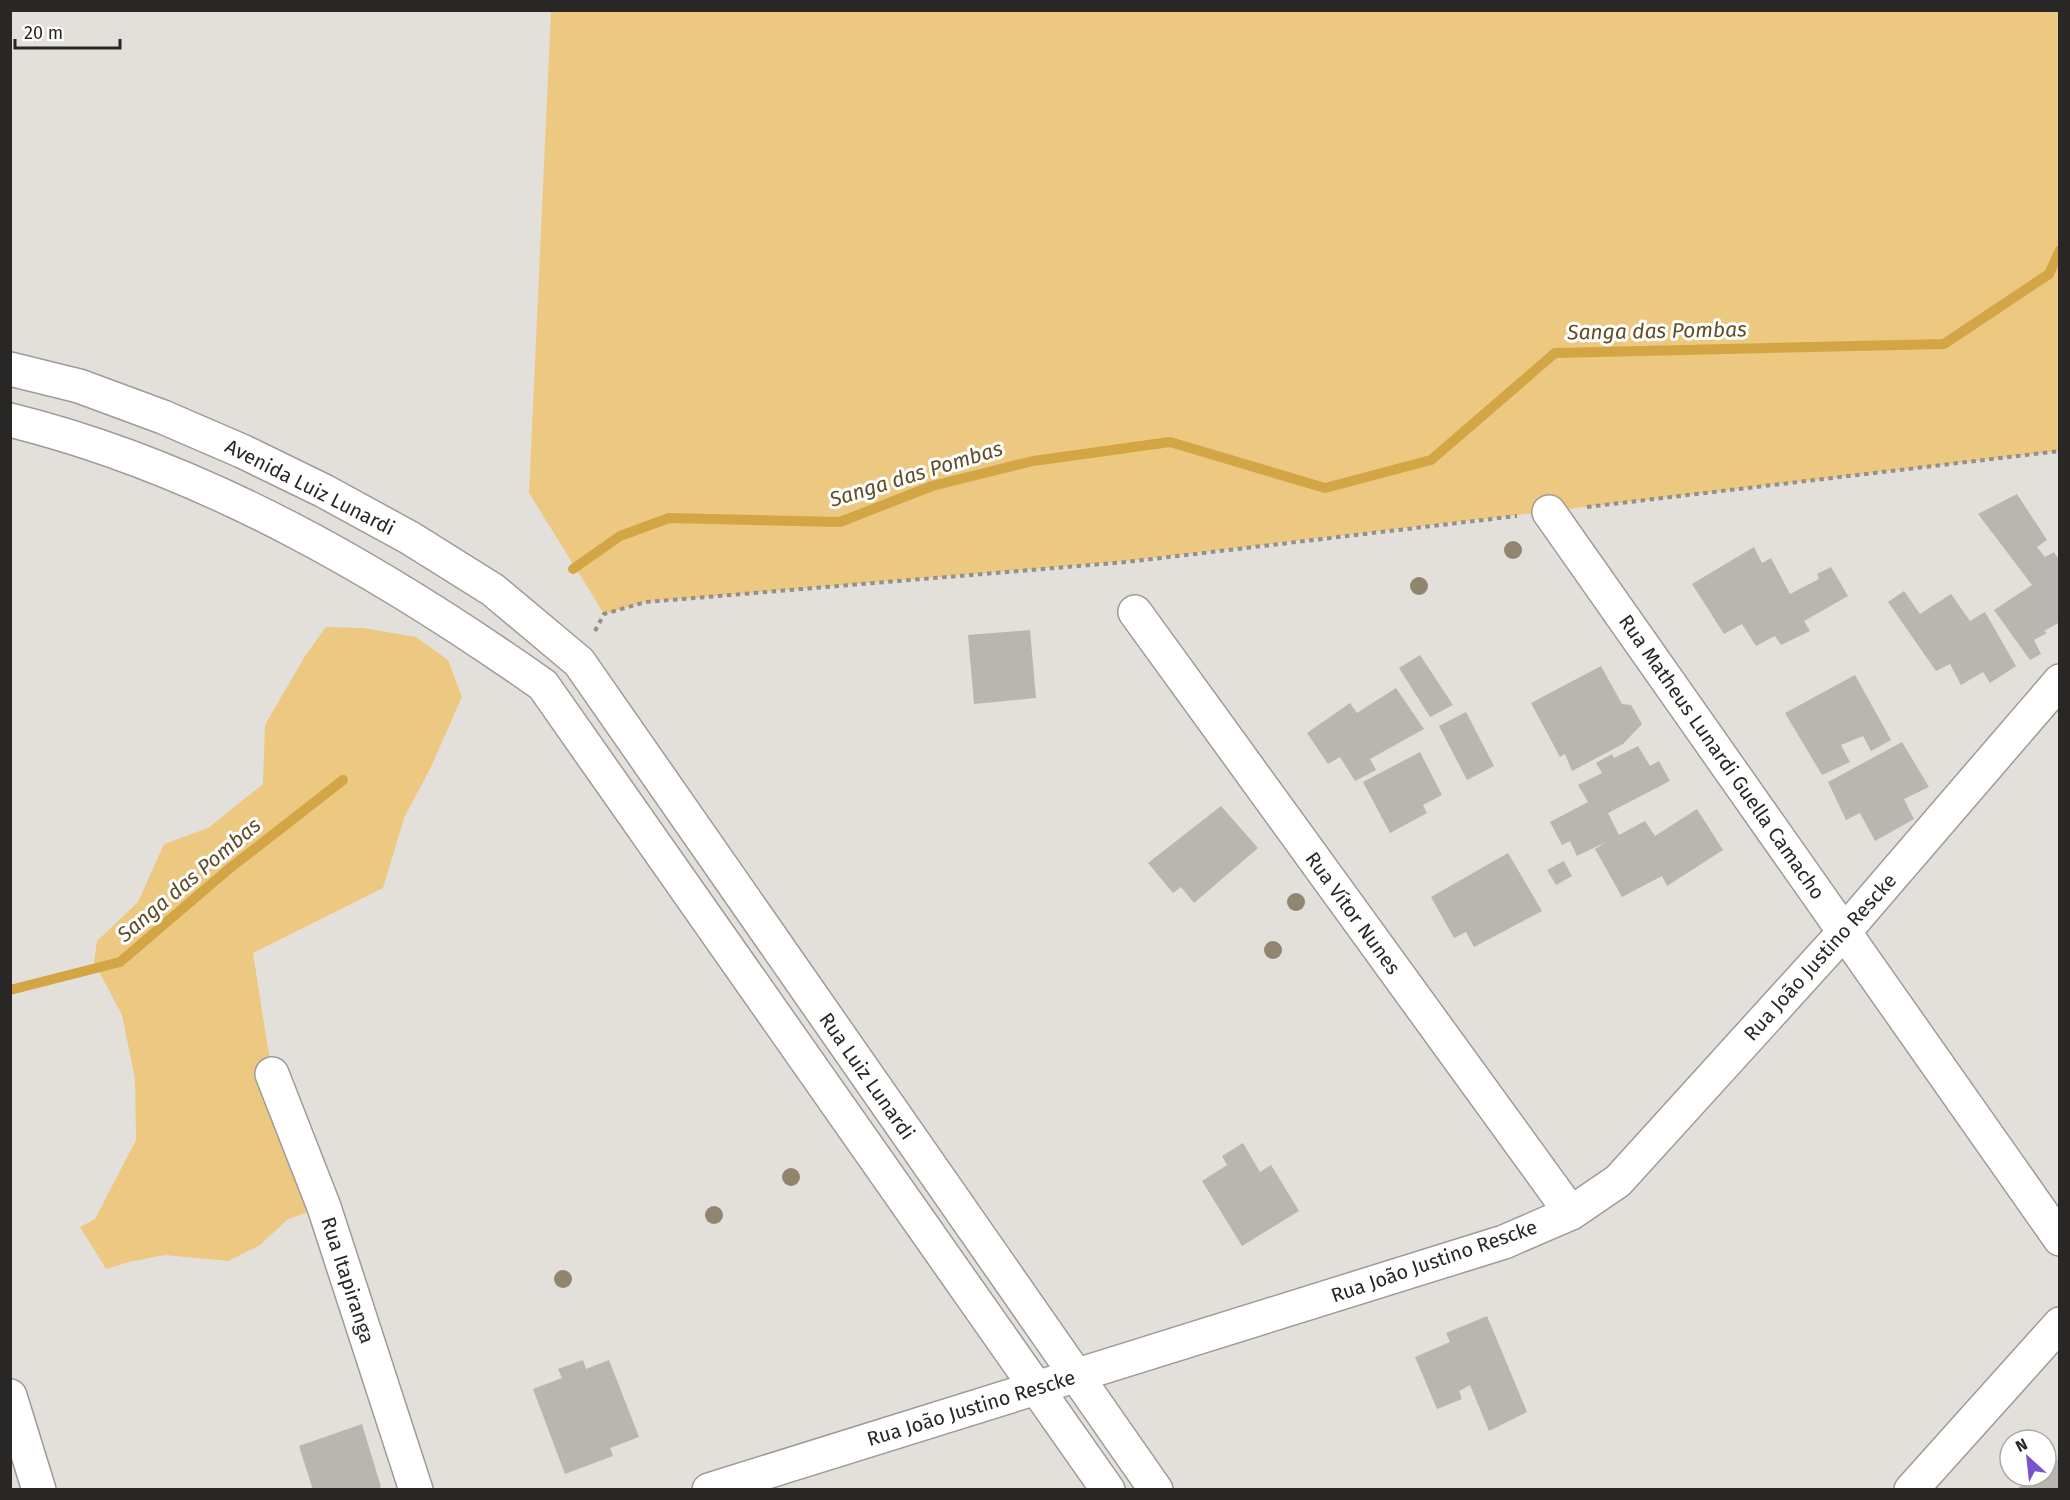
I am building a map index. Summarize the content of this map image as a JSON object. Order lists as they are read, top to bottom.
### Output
{
  "streets": {
    "street": [
      "Avenida Luiz Lunardi",
      "Rua Matheus Lunardi Guella Camacho",
      "Rua Vítor Nunes",
      "Rua João Justino Rescke",
      "Rua Luiz Lunardi",
      "Rua Itapiranga"
    ]
  },
  "crossings": [
    ["Avenida Luiz Lunardi", "Rua Luiz Lunardi"],
    ["Rua Matheus Lunardi Guella Camacho", "Rua João Justino Rescke"],
    ["Rua Vítor Nunes", "Rua João Justino Rescke"],
    ["Rua João Justino Rescke", "Rua Luiz Lunardi"]
  ],
  "water": ["Sanga das Pombas"],
  "scale_bar": "20 m",
  "north": "top left"
}
